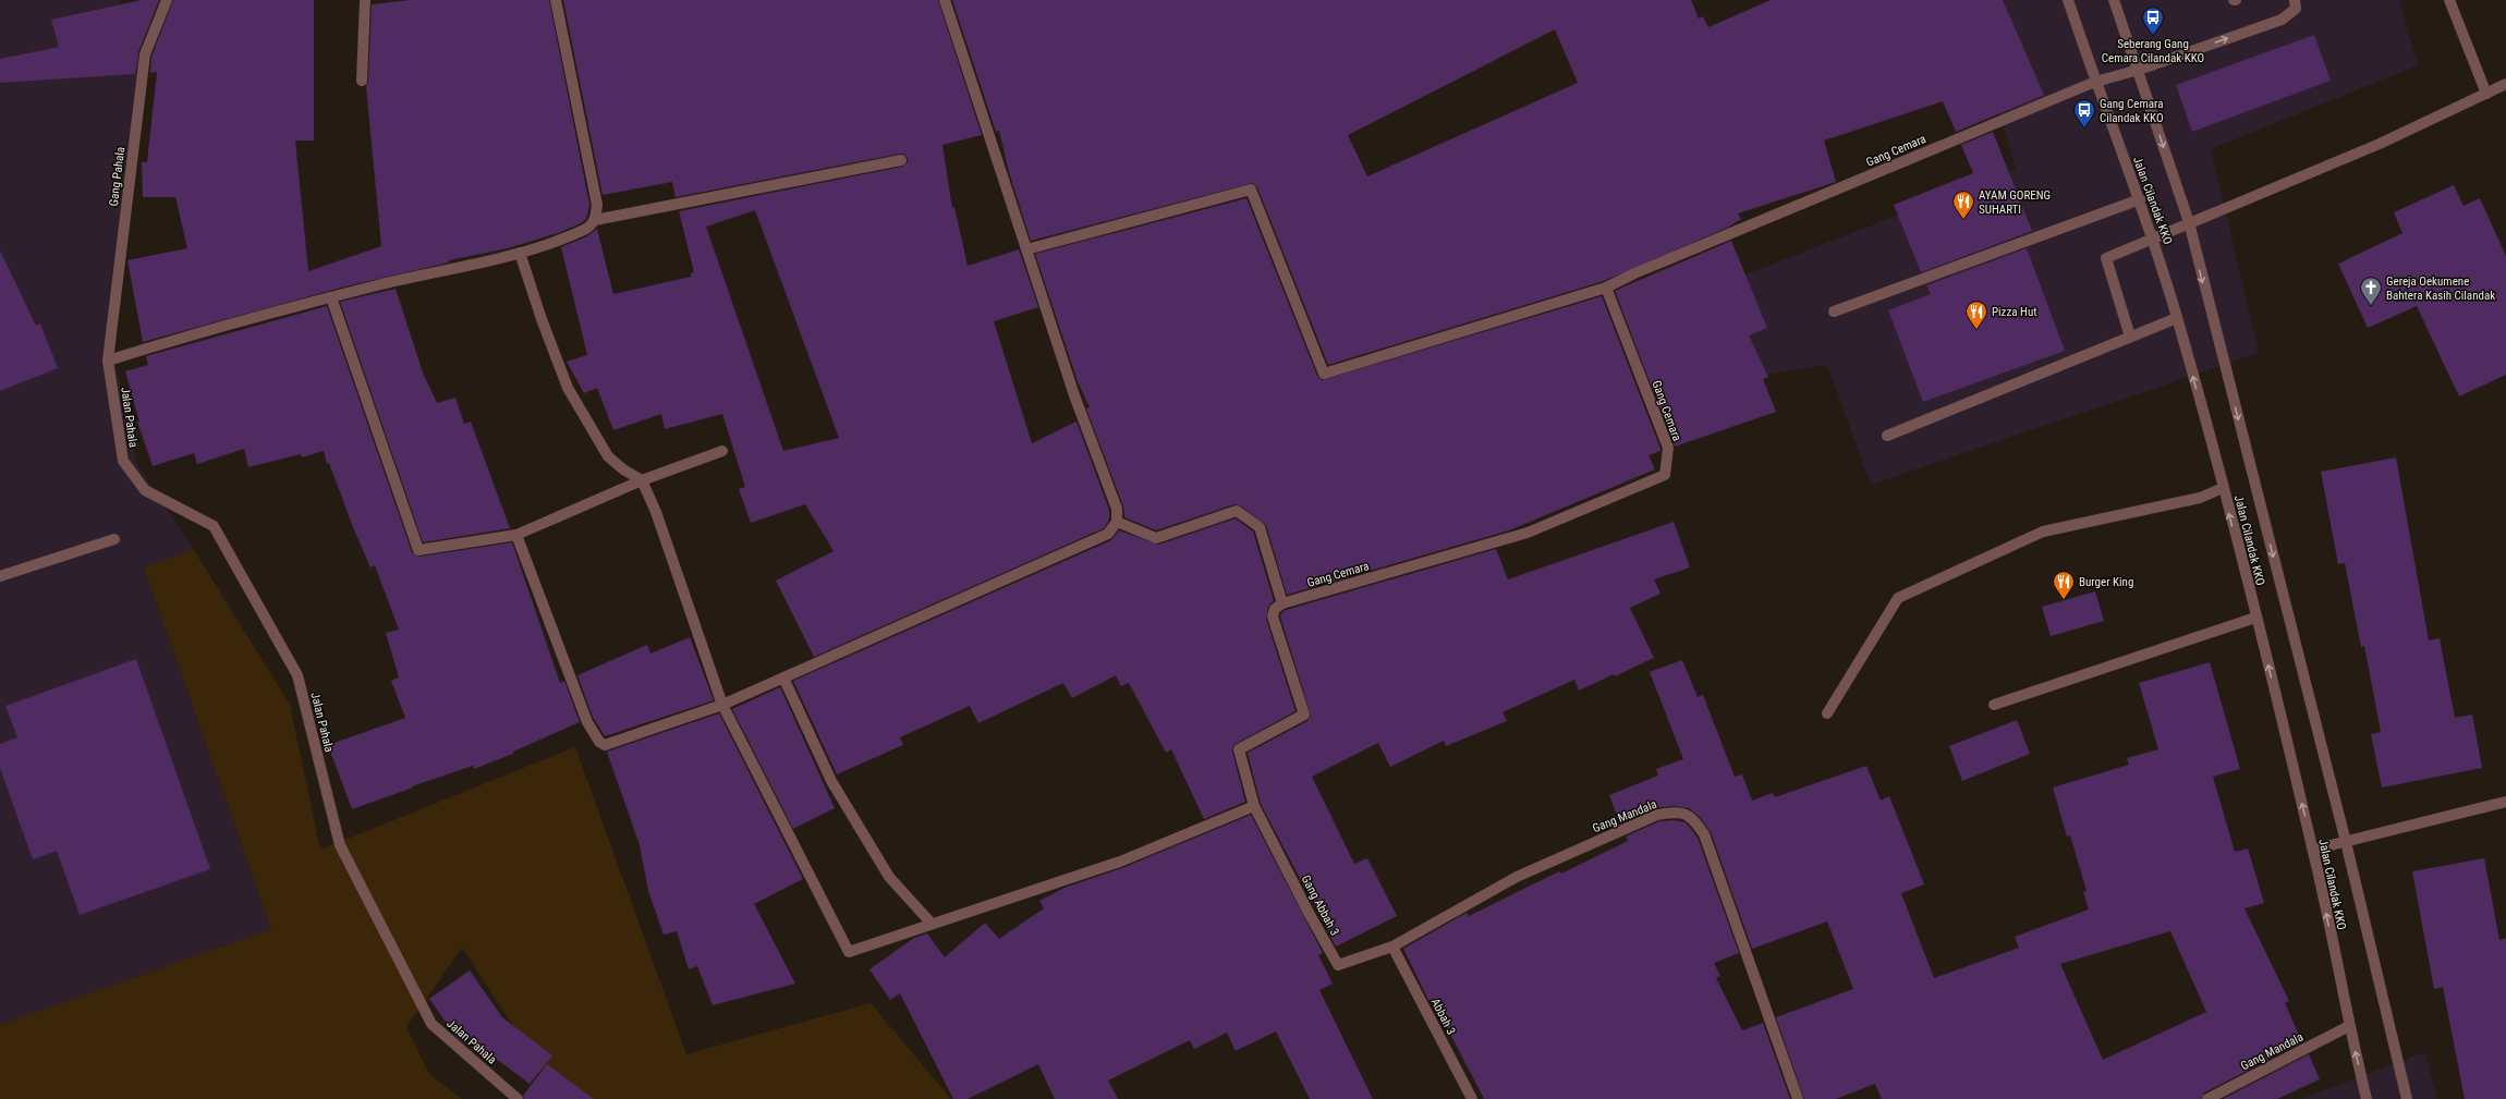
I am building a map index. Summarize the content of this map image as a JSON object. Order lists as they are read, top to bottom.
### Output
{
  "streets": {
    "street": [
      "Gang Cemara",
      "Gang Pahala",
      "Jalan Cilandak KKO",
      "Jalan Pahala",
      "Gang Mandala",
      "Gang Abbah 3",
      "Abbah 3"
    ]
  },
  "crossings": [
    ["Gang Cemara", "Jalan Cilandak KKO"],
    ["Gang Pahala", "Jalan Pahala"],
    ["Jalan Cilandak KKO", "Gang Mandala"],
    ["Gang Mandala", "Gang Abbah 3"],
    ["Gang Mandala", "Abbah 3"],
    ["Gang Abbah 3", "Abbah 3"]
  ],
  "places": {
    "bus stop": ["Seberang Gang Cemara Cilandak KKO", "Gang Cemara Cilandak KKO"],
    "restaurant": ["AYAM GORENG SUHARTI", "Pizza Hut", "Burger King"],
    "church": ["Gereja Oekumene Bahtera Kasih Cilandak"]
  }
}
